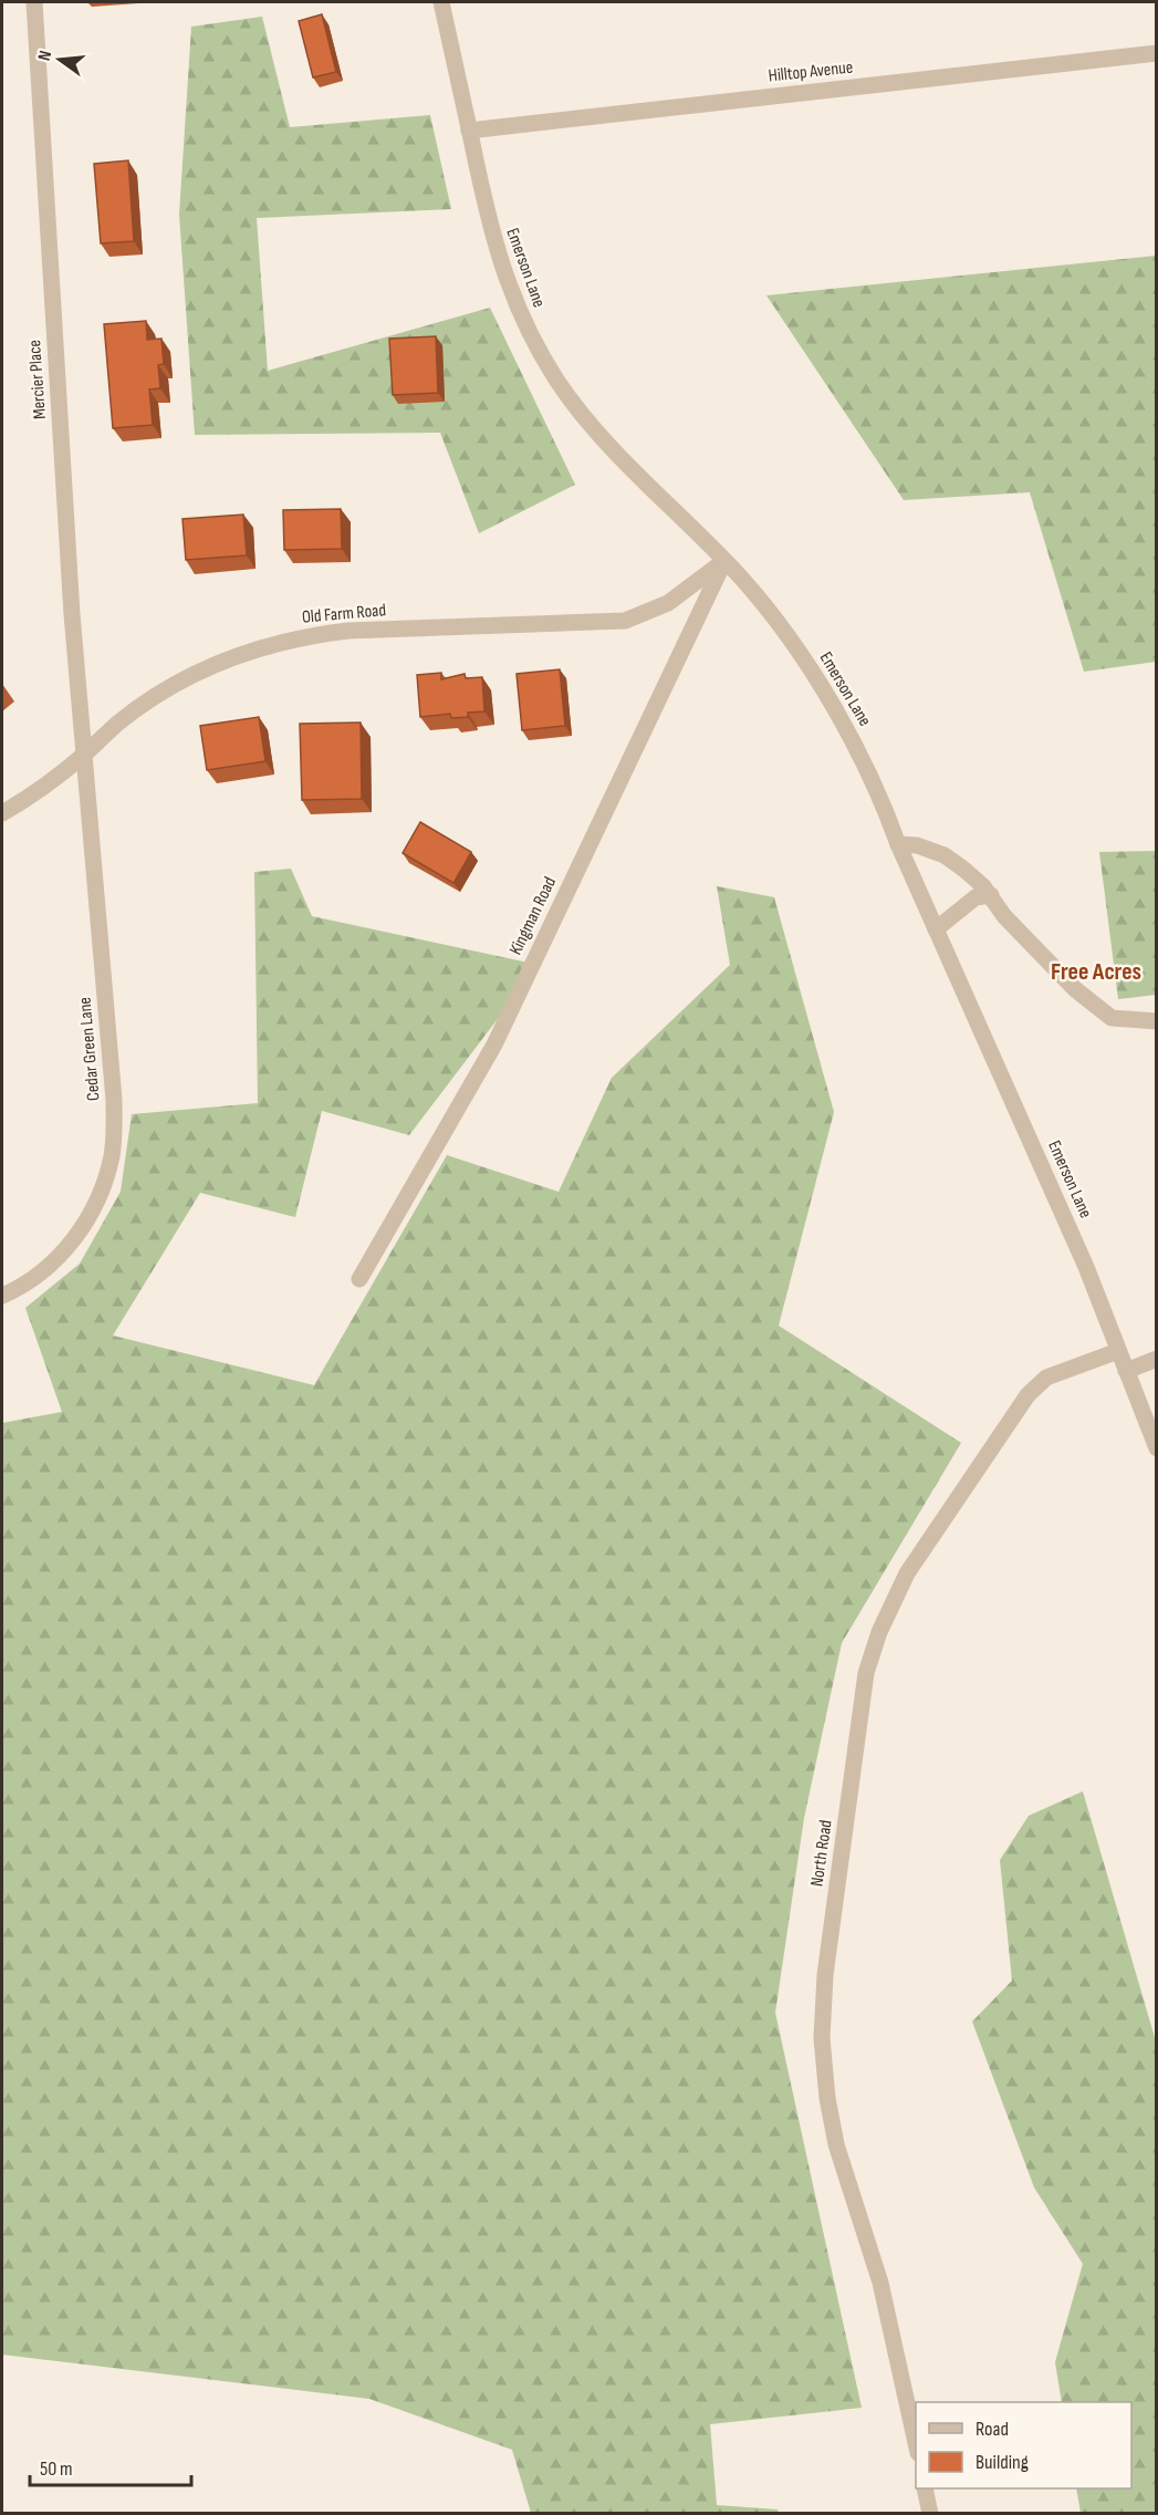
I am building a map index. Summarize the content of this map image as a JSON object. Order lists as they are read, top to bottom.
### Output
{
  "streets": {
    "street": [
      "Hilltop Avenue",
      "Emerson Lane",
      "Mercier Place",
      "Old Farm Road",
      "Kingman Road",
      "Cedar Green Lane",
      "North Road"
    ]
  },
  "crossings": [
    ["Hilltop Avenue", "Emerson Lane"],
    ["Emerson Lane", "Old Farm Road"],
    ["Emerson Lane", "Kingman Road"],
    ["Emerson Lane", "North Road"],
    ["Mercier Place", "Old Farm Road"],
    ["Mercier Place", "Cedar Green Lane"],
    ["Old Farm Road", "Kingman Road"],
    ["Old Farm Road", "Cedar Green Lane"]
  ],
  "districts": ["Free Acres"],
  "legend": ["Road", "Building"],
  "scale_bar": "50 m",
  "north": "left"
}
